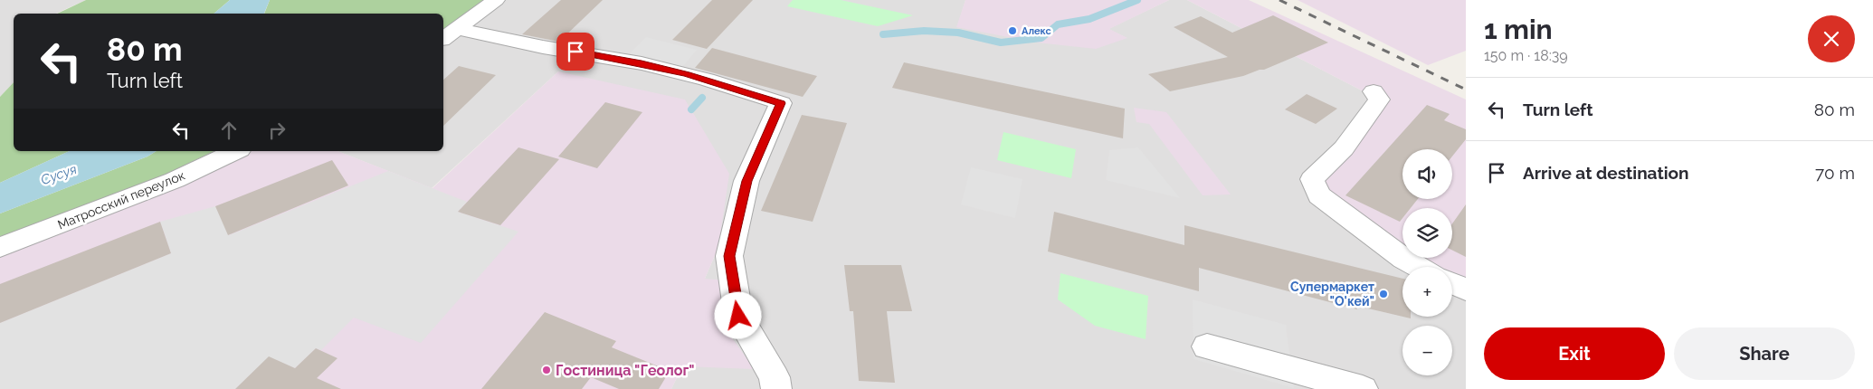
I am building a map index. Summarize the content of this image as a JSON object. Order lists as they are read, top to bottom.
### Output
{
  "streets": {
    "street": ["Матросский переулок"]
  },
  "water": ["Сусуя"],
  "places": ["Алекс", "Супермаркет \"О'кей\"", "Гостиница \"Геолог\""],
  "page": {
    "heading": ["1 min", "150 m · 18:39"],
    "turn": ["80 m", "Turn left"],
    "list": [
      {
        "name": "Turn left",
        "value": "80 m"
      },
      {
        "name": "Arrive at destination",
        "value": "70 m"
      }
    ],
    "map_buttons": ["+", "−"],
    "buttons": ["Exit", "Share"]
  }
}
